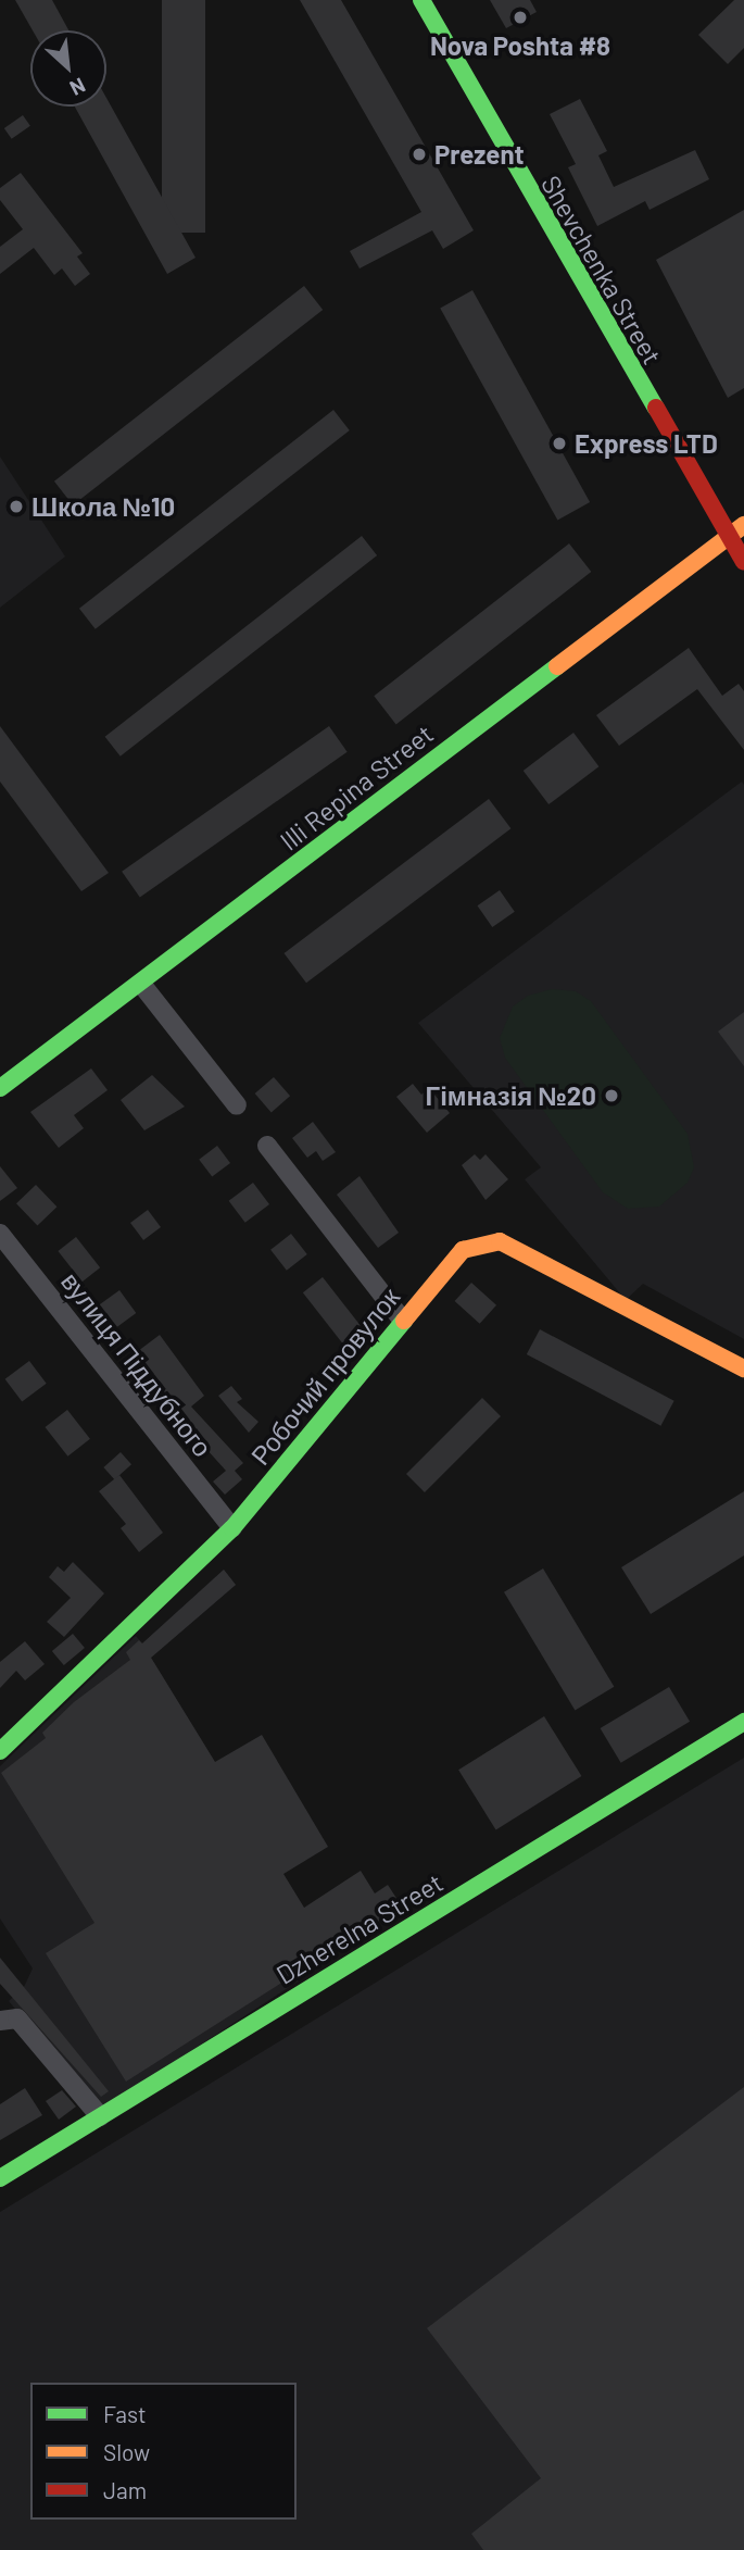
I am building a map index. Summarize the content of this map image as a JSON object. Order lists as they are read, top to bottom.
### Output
{
  "streets": {
    "street": [
      "Shevchenka Street",
      "Illi Repina Street",
      "вулиця Піддубного",
      "Робочий провулок",
      "Dzherelna Street"
    ]
  },
  "crossings": [
    ["Shevchenka Street", "Illi Repina Street"],
    ["вулиця Піддубного", "Робочий провулок"]
  ],
  "places": [
    "Nova Poshta #8",
    "Prezent",
    "Express LTD",
    "Школа №10",
    "Гімназія №20"
  ],
  "legend": ["Fast", "Slow", "Jam"],
  "north": "bottom right"
}
